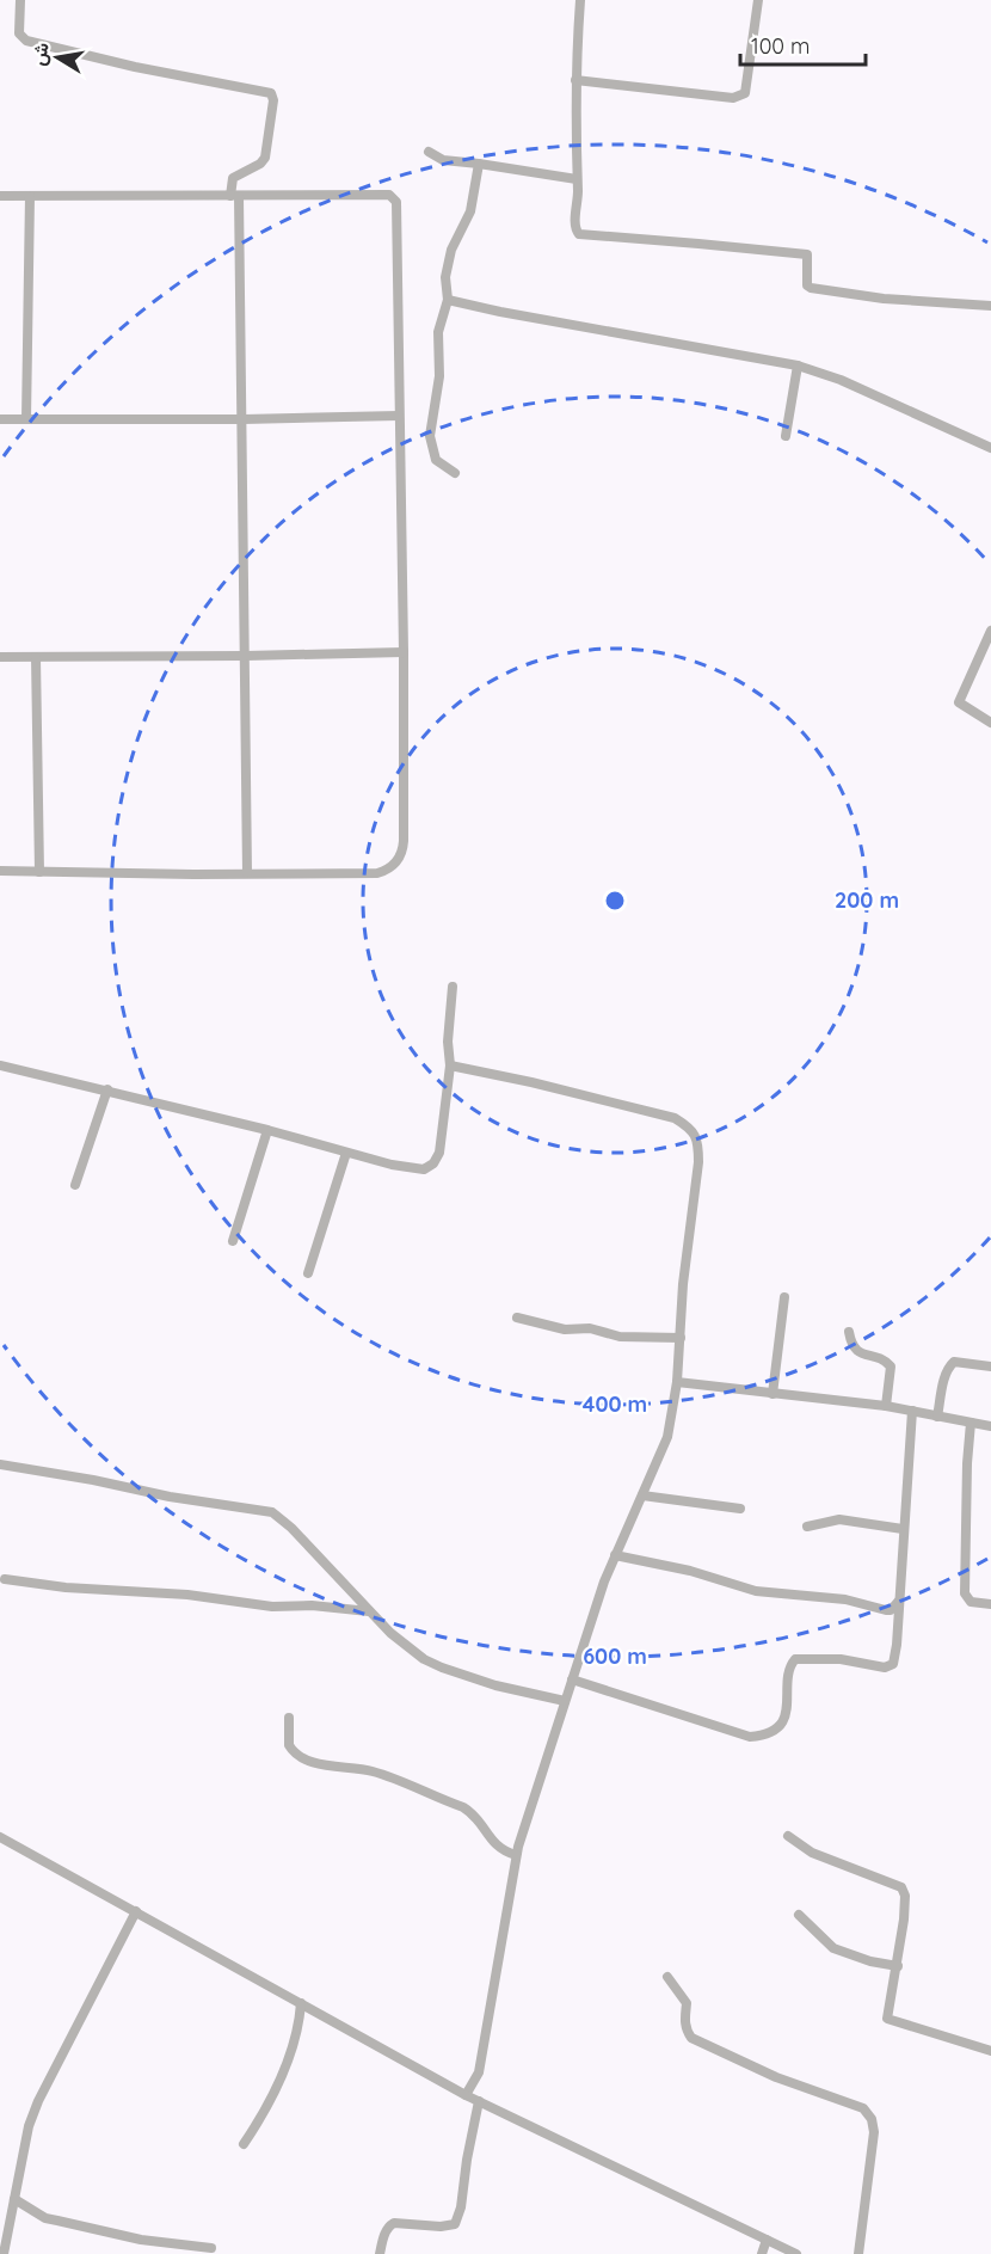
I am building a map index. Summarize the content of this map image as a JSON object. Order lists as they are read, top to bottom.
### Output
{
  "scale_bar": "100 m",
  "north": "left",
  "rings": ["200 m", "400 m", "600 m"]
}
